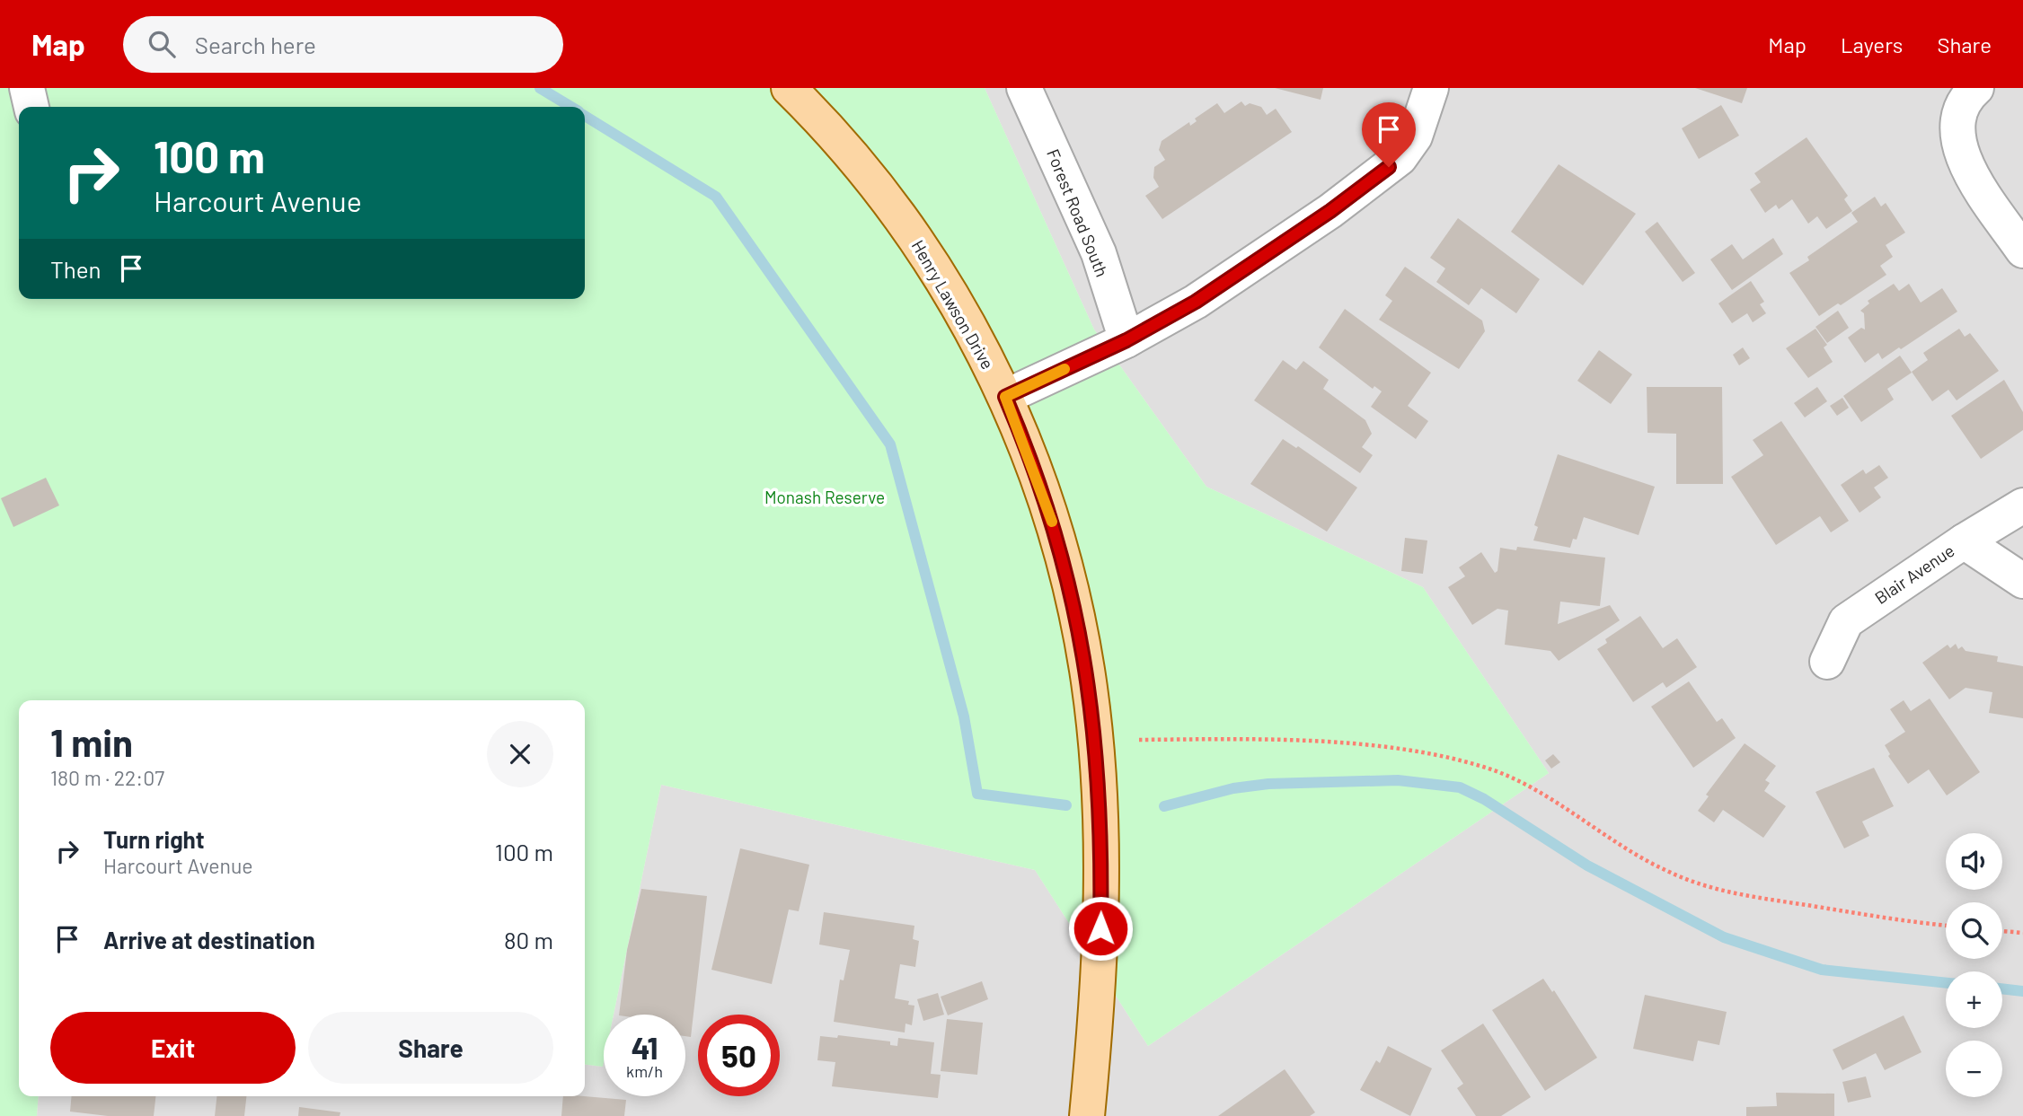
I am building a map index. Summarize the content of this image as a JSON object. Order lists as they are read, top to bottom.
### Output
{
  "streets": {
    "main road": ["Henry Lawson Drive"],
    "street": ["Forest Road South", "Blair Avenue"]
  },
  "parks": ["Monash Reserve"],
  "page": {
    "header": "Map",
    "search": "Search here",
    "nav": ["Map", "Layers", "Share"],
    "turn": ["100 m", "Harcourt Avenue"],
    "then": "Then",
    "heading": ["1 min", "180 m · 22:07"],
    "list": [
      {
        "name": "Turn right",
        "note": "Harcourt Avenue",
        "value": "100 m"
      },
      {
        "name": "Arrive at destination",
        "value": "80 m"
      }
    ],
    "map_buttons": ["+", "−"],
    "buttons": ["Exit", "Share"],
    "speed": "41 km/h",
    "limit": "50"
  }
}
